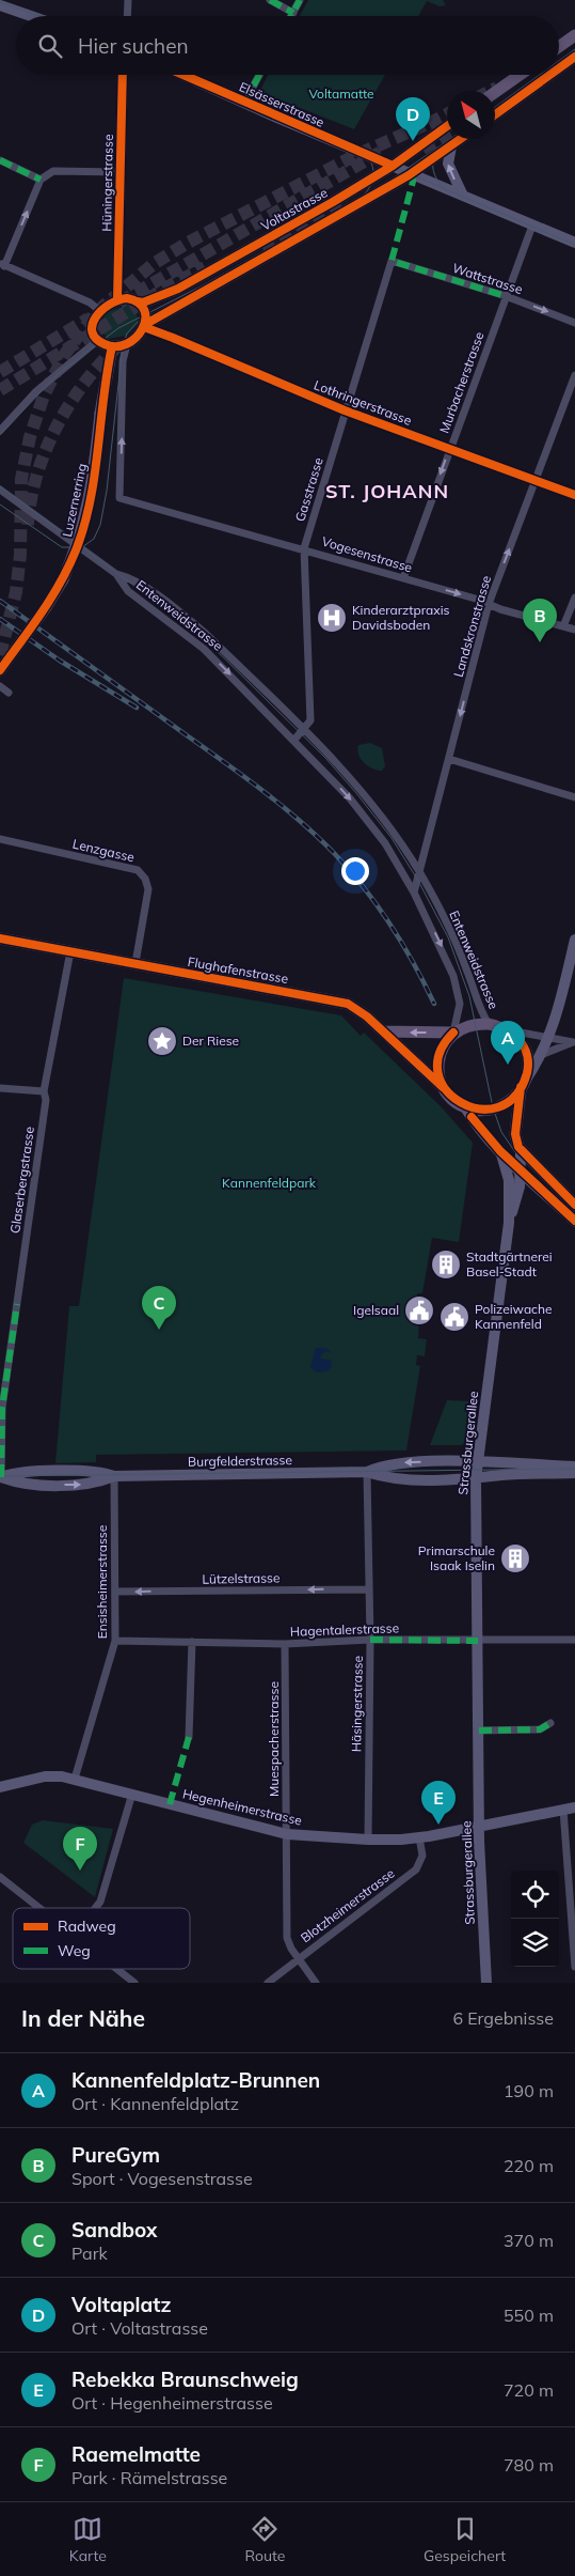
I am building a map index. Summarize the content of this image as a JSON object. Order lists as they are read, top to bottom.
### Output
{
  "streets": {
    "main road": ["Voltastrasse", "Luzernerring", "Flughafenstrasse"],
    "street": [
      "Elsässerstrasse",
      "Hüningerstrasse",
      "Wattstrasse",
      "Murbacherstrasse",
      "Lothringerstrasse",
      "Gasstrasse",
      "Vogesenstrasse",
      "Entenweidstrasse",
      "Landskronstrasse",
      "Lenzgasse",
      "Glaserbergstrasse",
      "Strassburgerallee",
      "Burgfelderstrasse",
      "Lützelstrasse",
      "Ensisheimerstrasse",
      "Hagentalerstrasse",
      "Häsingerstrasse",
      "Muespacherstrasse",
      "Hegenheimerstrasse",
      "Blotzheimerstrasse"
    ]
  },
  "crossings": [
    ["Elsässerstrasse", "Voltastrasse"],
    ["Elsässerstrasse", "Murbacherstrasse"],
    ["Hüningerstrasse", "Voltastrasse"],
    ["Hüningerstrasse", "Lothringerstrasse"],
    ["Hüningerstrasse", "Luzernerring"],
    ["Hüningerstrasse", "Vogesenstrasse"],
    ["Voltastrasse", "Lothringerstrasse"],
    ["Voltastrasse", "Luzernerring"],
    ["Voltastrasse", "Vogesenstrasse"],
    ["Wattstrasse", "Murbacherstrasse"],
    ["Wattstrasse", "Gasstrasse"],
    ["Murbacherstrasse", "Lothringerstrasse"],
    ["Murbacherstrasse", "Vogesenstrasse"],
    ["Lothringerstrasse", "Gasstrasse"],
    ["Lothringerstrasse", "Luzernerring"],
    ["Lothringerstrasse", "Vogesenstrasse"],
    ["Lothringerstrasse", "Landskronstrasse"],
    ["Gasstrasse", "Vogesenstrasse"],
    ["Gasstrasse", "Entenweidstrasse"],
    ["Luzernerring", "Vogesenstrasse"],
    ["Vogesenstrasse", "Landskronstrasse"],
    ["Entenweidstrasse", "Landskronstrasse"],
    ["Entenweidstrasse", "Flughafenstrasse"],
    ["Lenzgasse", "Flughafenstrasse"],
    ["Flughafenstrasse", "Glaserbergstrasse"],
    ["Glaserbergstrasse", "Burgfelderstrasse"],
    ["Strassburgerallee", "Burgfelderstrasse"],
    ["Strassburgerallee", "Hagentalerstrasse"],
    ["Strassburgerallee", "Hegenheimerstrasse"],
    ["Burgfelderstrasse", "Ensisheimerstrasse"],
    ["Burgfelderstrasse", "Häsingerstrasse"],
    ["Lützelstrasse", "Ensisheimerstrasse"],
    ["Lützelstrasse", "Häsingerstrasse"],
    ["Ensisheimerstrasse", "Hagentalerstrasse"],
    ["Ensisheimerstrasse", "Hegenheimerstrasse"],
    ["Hagentalerstrasse", "Häsingerstrasse"],
    ["Hagentalerstrasse", "Muespacherstrasse"],
    ["Häsingerstrasse", "Hegenheimerstrasse"],
    ["Muespacherstrasse", "Hegenheimerstrasse"],
    ["Muespacherstrasse", "Blotzheimerstrasse"],
    ["Hegenheimerstrasse", "Blotzheimerstrasse"]
  ],
  "one_way": ["Wattstrasse", "Murbacherstrasse", "Lützelstrasse"],
  "districts": ["ST. JOHANN"],
  "parks": ["Voltamatte", "Kannenfeldpark"],
  "places": {
    "hospital": ["Kinderarztpraxis Davidsboden"],
    "place": ["Der Riese"],
    "building": ["Stadtgärtnerei Basel-Stadt", "Primarschule Isaak Iselin"],
    "public building": ["Igelsaal", "Polizeiwache Kannenfeld"]
  },
  "legend": ["Radweg", "Weg"],
  "north": "top left",
  "page": {
    "search": "Hier suchen",
    "pins": [
      "D",
      "B",
      "A",
      "C",
      "E",
      "F"
    ],
    "heading": ["In der Nähe", "6 Ergebnisse"],
    "list": [
      {
        "mark": "A",
        "name": "Kannenfeldplatz-Brunnen",
        "note": "Ort · Kannenfeldplatz",
        "value": "190 m"
      },
      {
        "mark": "B",
        "name": "PureGym",
        "note": "Sport · Vogesenstrasse",
        "value": "220 m"
      },
      {
        "mark": "C",
        "name": "Sandbox",
        "note": "Park",
        "value": "370 m"
      },
      {
        "mark": "D",
        "name": "Voltaplatz",
        "note": "Ort · Voltastrasse",
        "value": "550 m"
      },
      {
        "mark": "E",
        "name": "Rebekka Braunschweig",
        "note": "Ort · Hegenheimerstrasse",
        "value": "720 m"
      },
      {
        "mark": "F",
        "name": "Raemelmatte",
        "note": "Park · Rämelstrasse",
        "value": "780 m"
      }
    ],
    "nav": ["Karte", "Route", "Gespeichert"]
  }
}
